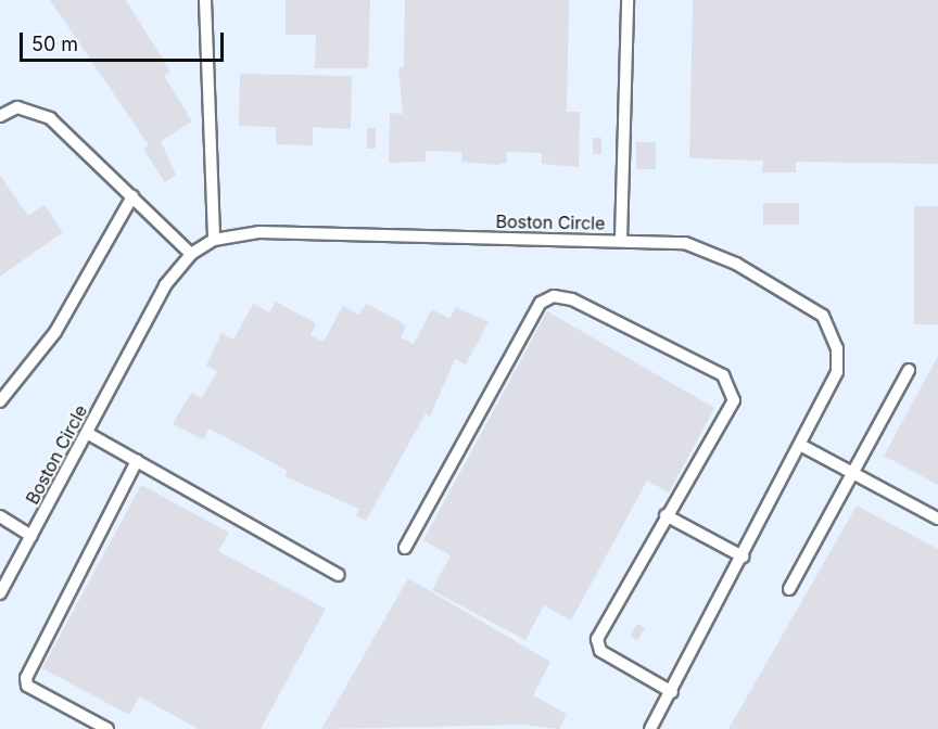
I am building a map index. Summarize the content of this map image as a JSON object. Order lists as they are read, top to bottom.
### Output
{
  "streets": {
    "lane": ["Boston Circle"]
  },
  "scale_bar": "50 m"
}
